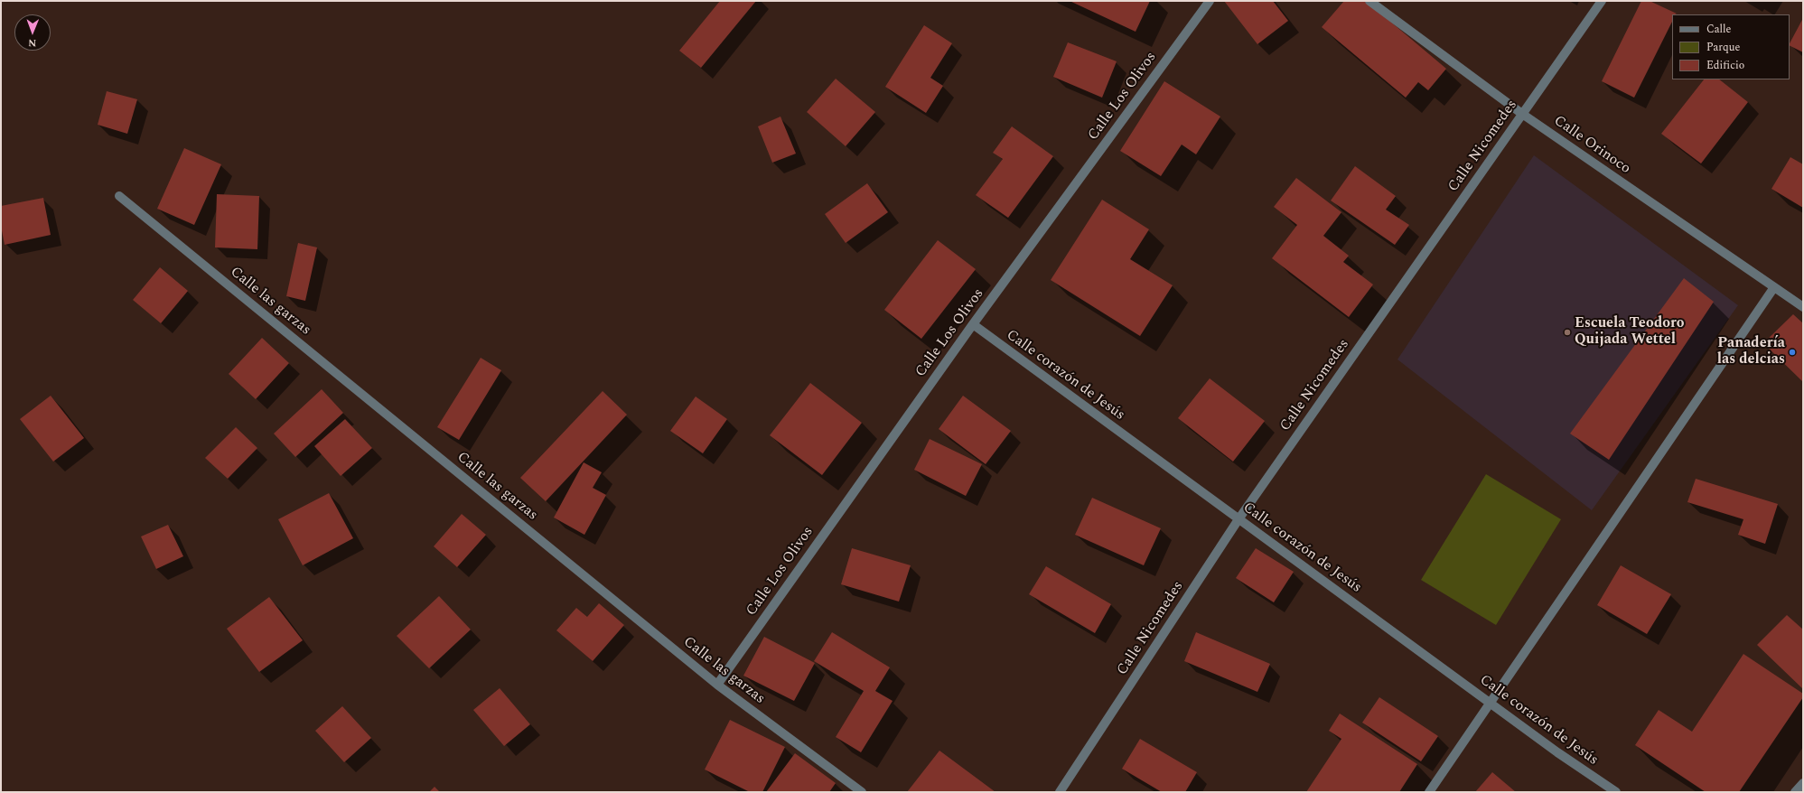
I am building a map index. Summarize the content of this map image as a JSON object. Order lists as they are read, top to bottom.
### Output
{
  "streets": {
    "street": [
      "Calle Los Olivos",
      "Calle Orinoco",
      "Calle Nicomedes",
      "Calle las garzas",
      "Calle corazón de Jesús"
    ]
  },
  "crossings": [
    ["Calle Los Olivos", "Calle las garzas"],
    ["Calle Los Olivos", "Calle corazón de Jesús"],
    ["Calle Orinoco", "Calle Nicomedes"],
    ["Calle Nicomedes", "Calle corazón de Jesús"]
  ],
  "places": ["Escuela Teodoro Quijada Wettel", "Panadería las delcias"],
  "legend": ["Calle", "Parque", "Edificio"],
  "north": "bottom"
}
